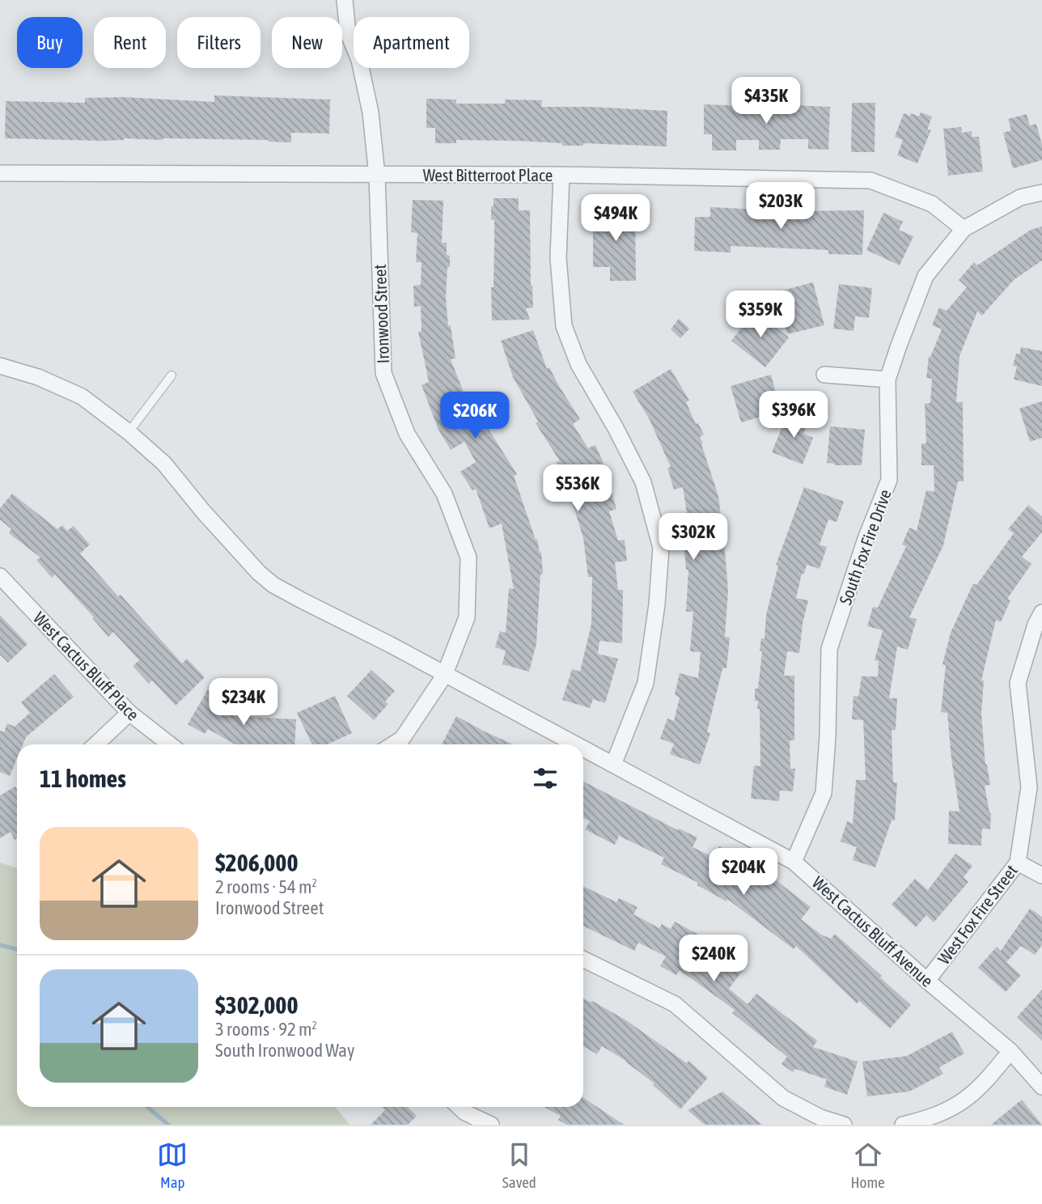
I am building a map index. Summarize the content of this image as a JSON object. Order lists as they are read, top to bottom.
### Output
{
  "streets": {
    "street": [
      "West Bitterroot Place",
      "Ironwood Street",
      "South Fox Fire Drive",
      "West Cactus Bluff Place",
      "West Fox Fire Street",
      "West Cactus Bluff Avenue"
    ]
  },
  "crossings": [
    ["West Bitterroot Place", "Ironwood Street"],
    ["West Bitterroot Place", "South Fox Fire Drive"],
    ["Ironwood Street", "West Cactus Bluff Avenue"],
    ["South Fox Fire Drive", "West Cactus Bluff Avenue"],
    ["West Fox Fire Street", "West Cactus Bluff Avenue"]
  ],
  "page": {
    "chip": [
      "Buy",
      "Rent",
      "Filters",
      "New",
      "Apartment"
    ],
    "price": [
      "$435K",
      "$203K",
      "$494K",
      "$359K",
      "$396K",
      "$206K",
      "$536K",
      "$302K",
      "$234K",
      "$204K",
      "$240K"
    ],
    "heading": "11 homes",
    "list": [
      {
        "name": "$206,000",
        "note": "2 rooms · 54 m² · Ironwood Street"
      },
      {
        "name": "$302,000",
        "note": "3 rooms · 92 m² · South Ironwood Way"
      }
    ],
    "tabs": ["Map", "Saved", "Home"]
  }
}
